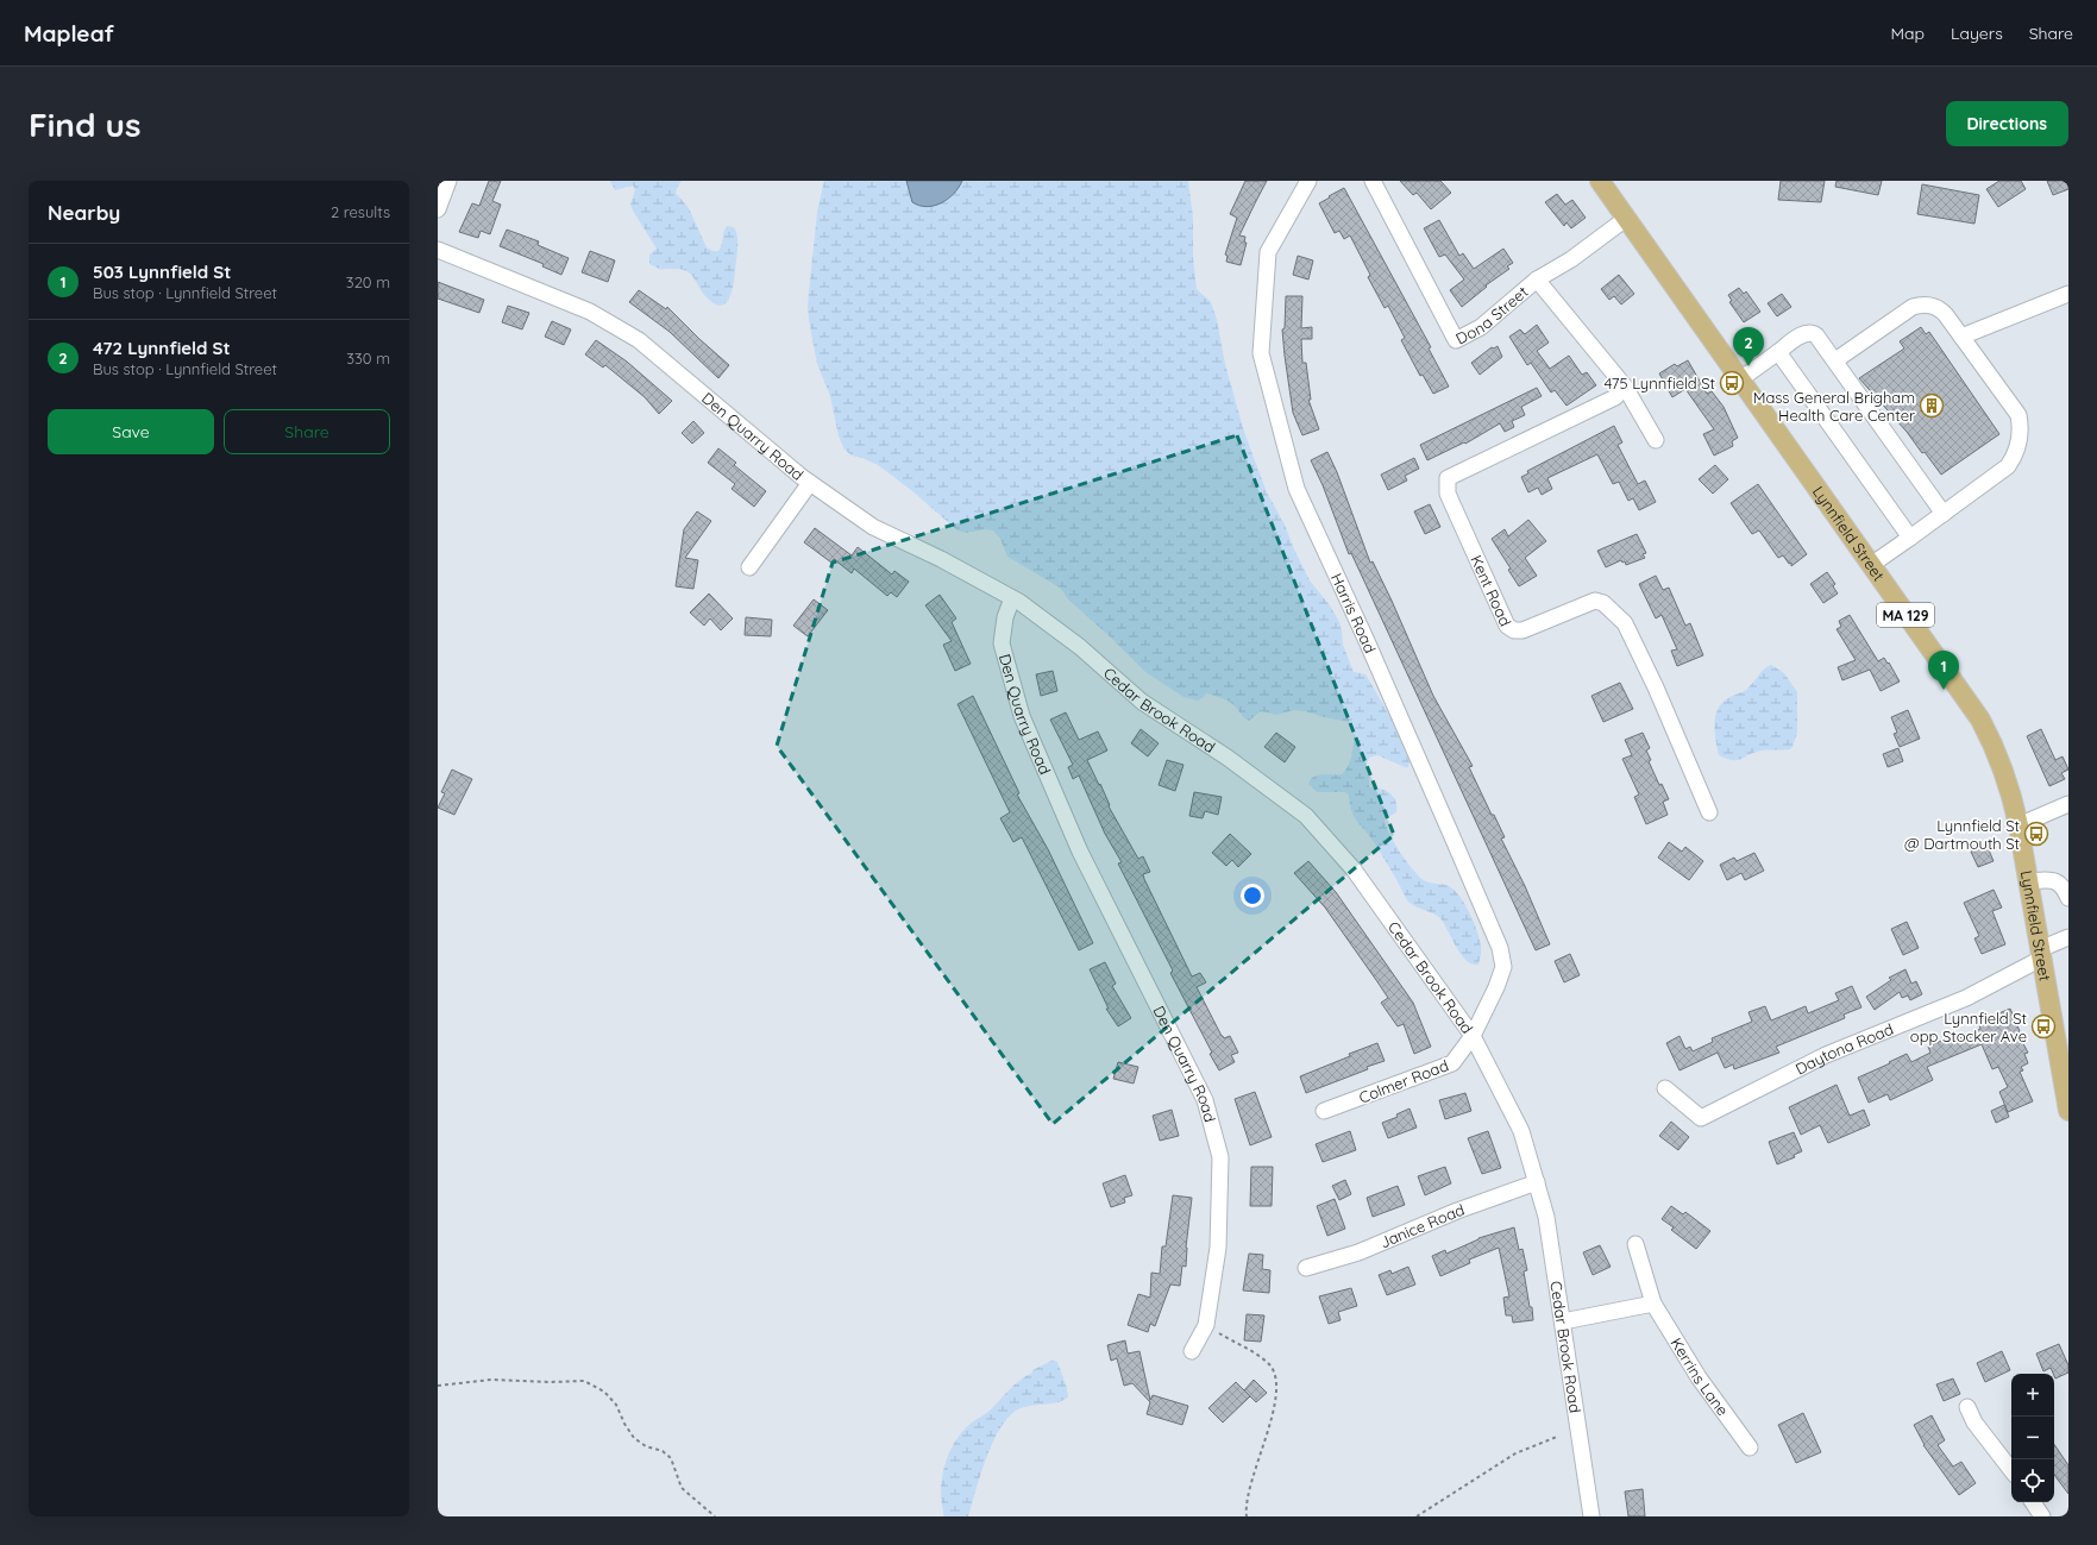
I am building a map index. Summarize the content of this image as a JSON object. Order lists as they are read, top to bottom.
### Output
{
  "streets": {
    "main road": ["Lynnfield Street", "MA 129"],
    "street": [
      "Dona Street",
      "Den Quarry Road",
      "Kent Road",
      "Harris Road",
      "Cedar Brook Road",
      "Daytona Road",
      "Colmer Road",
      "Janice Road",
      "Kerrins Lane"
    ]
  },
  "crossings": [
    ["Dona Street", "Lynnfield Street"],
    ["Den Quarry Road", "Cedar Brook Road"],
    ["Lynnfield Street", "Daytona Road"],
    ["Harris Road", "Cedar Brook Road"],
    ["Harris Road", "Colmer Road"],
    ["Cedar Brook Road", "Colmer Road"],
    ["Cedar Brook Road", "Janice Road"]
  ],
  "places": {
    "bus stop": ["475 Lynnfield St", "Lynnfield St @ Dartmouth St", "Lynnfield St opp Stocker Ave"],
    "building": ["Mass General Brigham Health Care Center"]
  },
  "page": {
    "header": "Mapleaf",
    "nav": ["Map", "Layers", "Share"],
    "buttons": [
      "Directions",
      ["Save", "Share"]
    ],
    "title": "Find us",
    "heading": ["Nearby", "2 results"],
    "list": [
      {
        "mark": "1",
        "name": "503 Lynnfield St",
        "note": "Bus stop · Lynnfield Street",
        "value": "320 m"
      },
      {
        "mark": "2",
        "name": "472 Lynnfield St",
        "note": "Bus stop · Lynnfield Street",
        "value": "330 m"
      }
    ],
    "pins": ["2", "1"],
    "map_buttons": ["+", "−"]
  }
}
